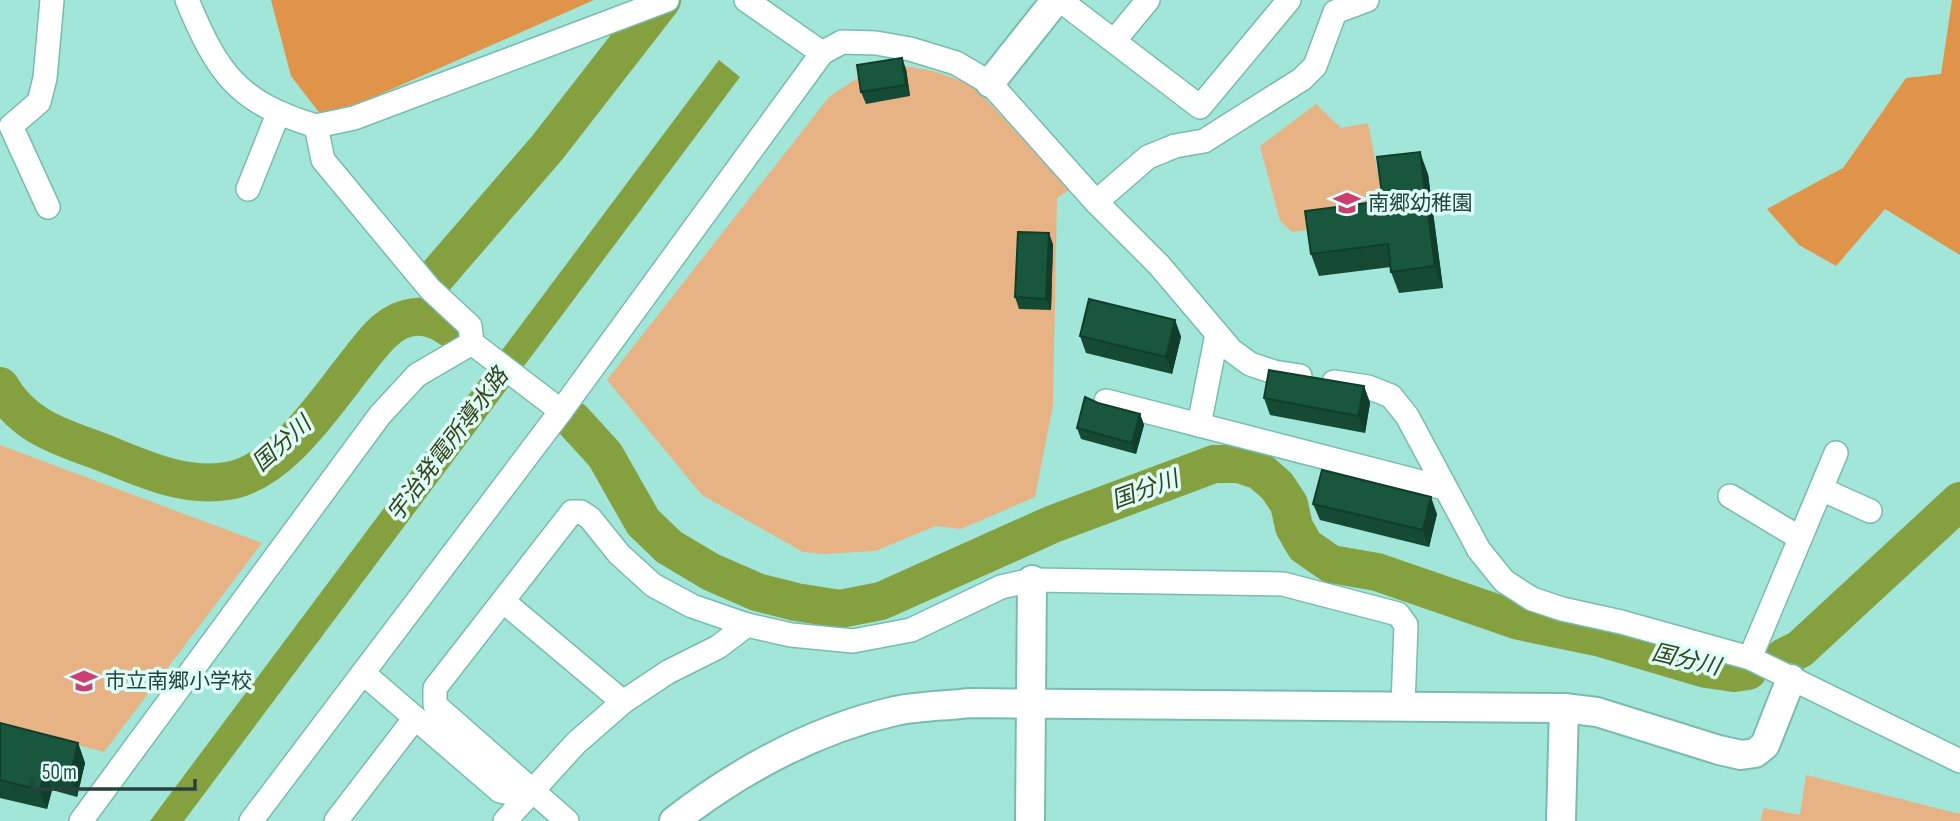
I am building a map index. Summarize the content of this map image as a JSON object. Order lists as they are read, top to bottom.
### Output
{
  "water": ["国分川", "宇治発電所導水路"],
  "places": {
    "school or university": ["南郷幼稚園", "市立南郷小学校"]
  },
  "scale_bar": "50 m"
}
